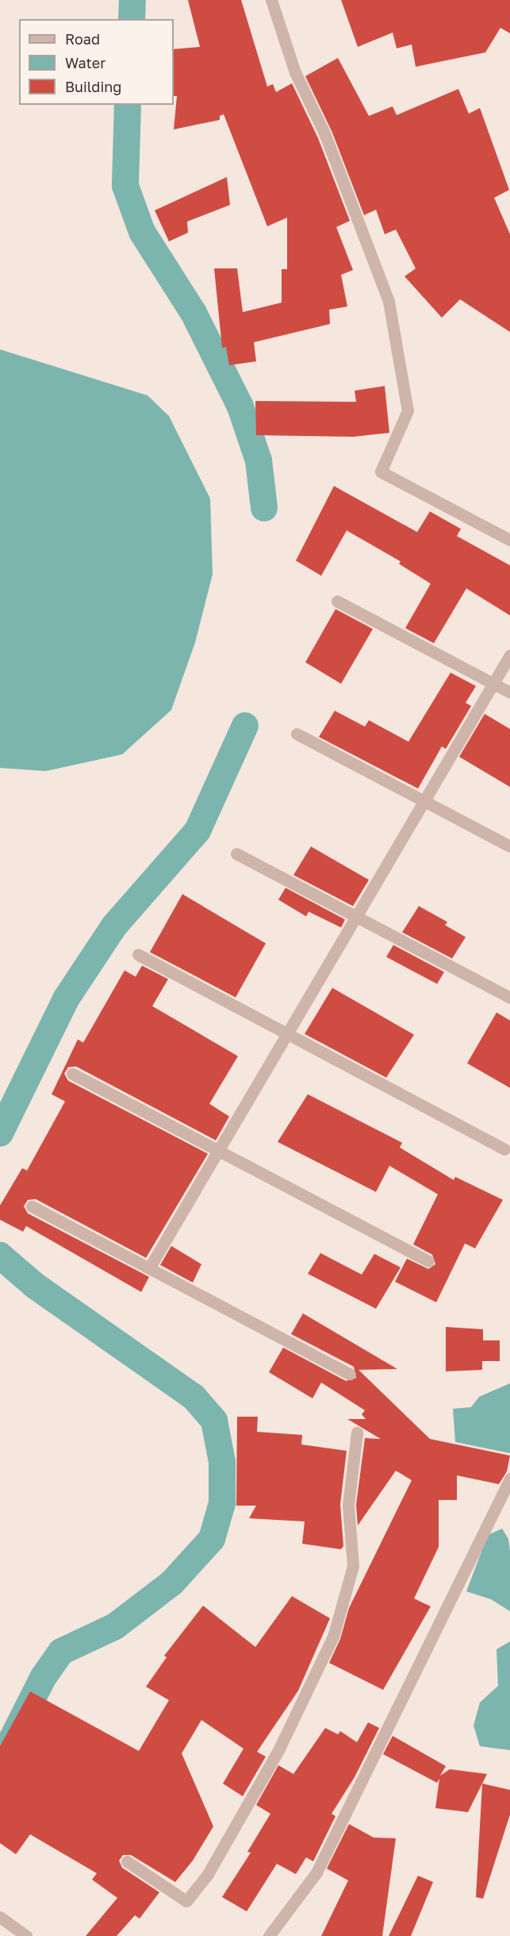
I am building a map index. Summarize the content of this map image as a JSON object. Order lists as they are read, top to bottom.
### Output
{
  "legend": ["Road", "Water", "Building"]
}
